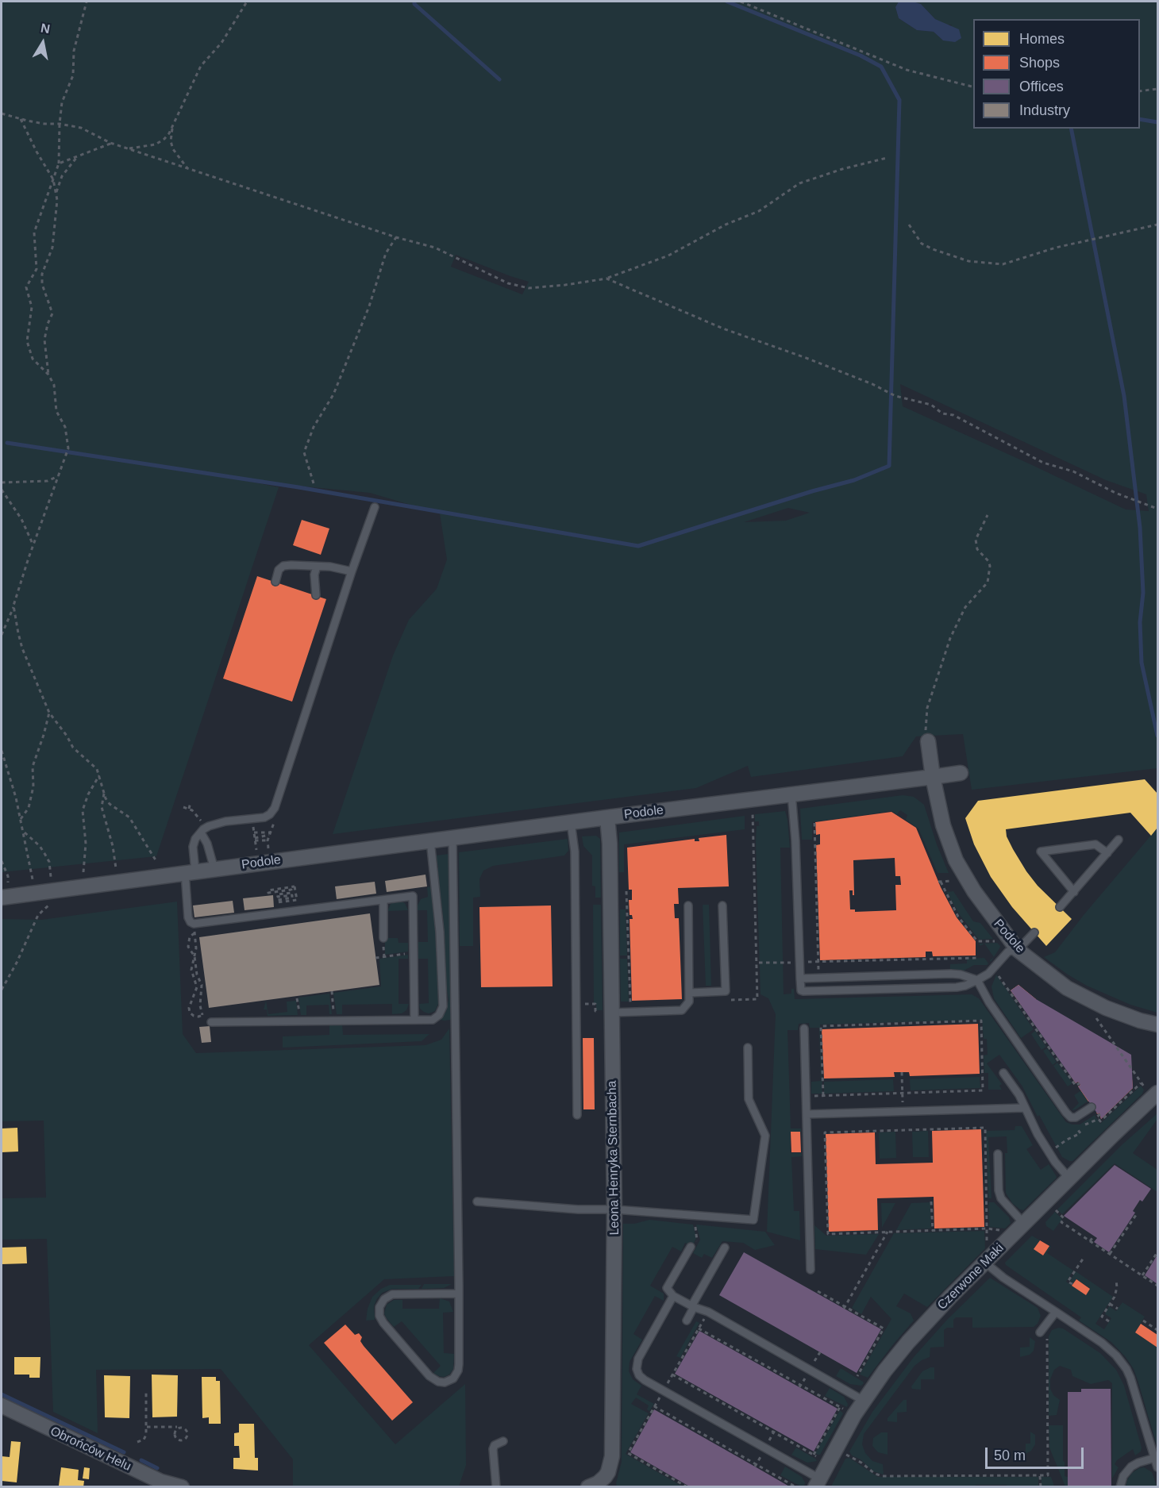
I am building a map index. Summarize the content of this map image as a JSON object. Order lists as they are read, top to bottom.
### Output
{
  "streets": {
    "street": [
      "Podole",
      "Leona Henryka Sternbacha",
      "Czerwone Maki",
      "Obrońców Helu"
    ]
  },
  "crossings": [
    ["Podole", "Leona Henryka Sternbacha"]
  ],
  "legend": [
    "Homes",
    "Shops",
    "Offices",
    "Industry"
  ],
  "scale_bar": "50 m",
  "north": "top"
}
